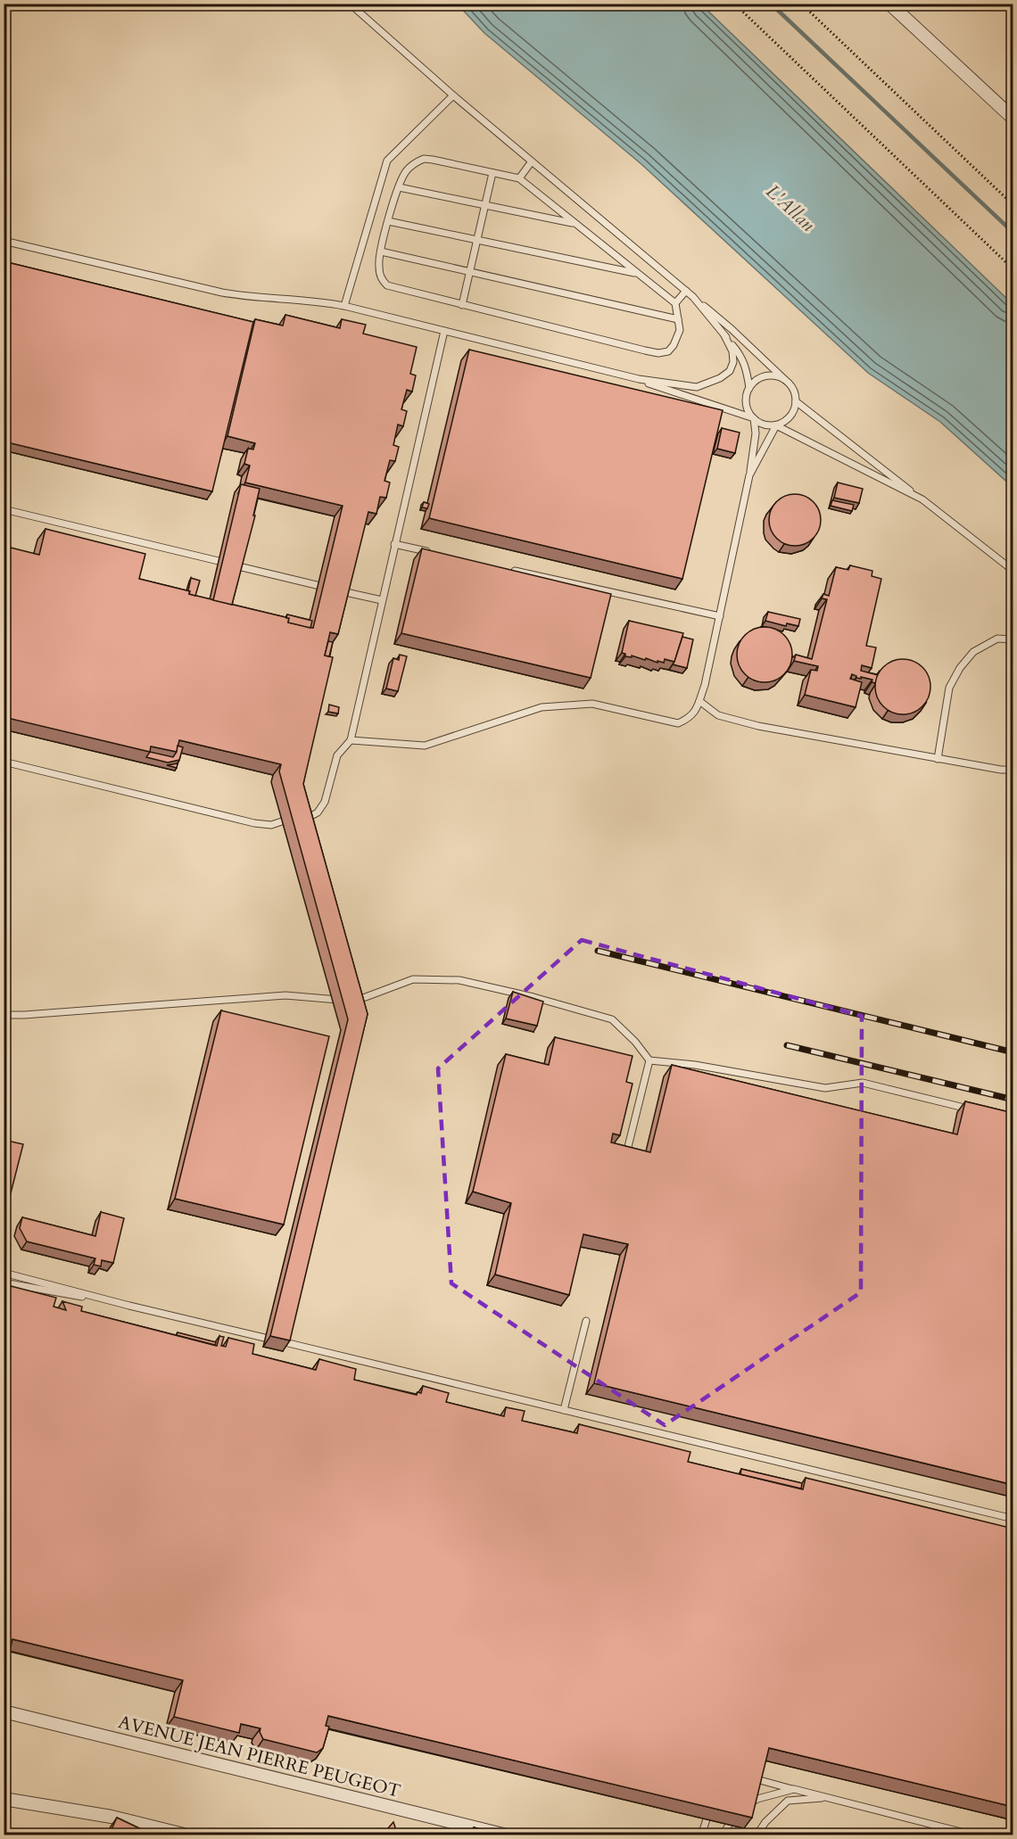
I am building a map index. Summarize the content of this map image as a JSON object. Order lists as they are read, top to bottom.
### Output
{
  "streets": {
    "street": ["AVENUE JEAN PIERRE PEUGEOT"]
  },
  "water": ["L'Allan"]
}
